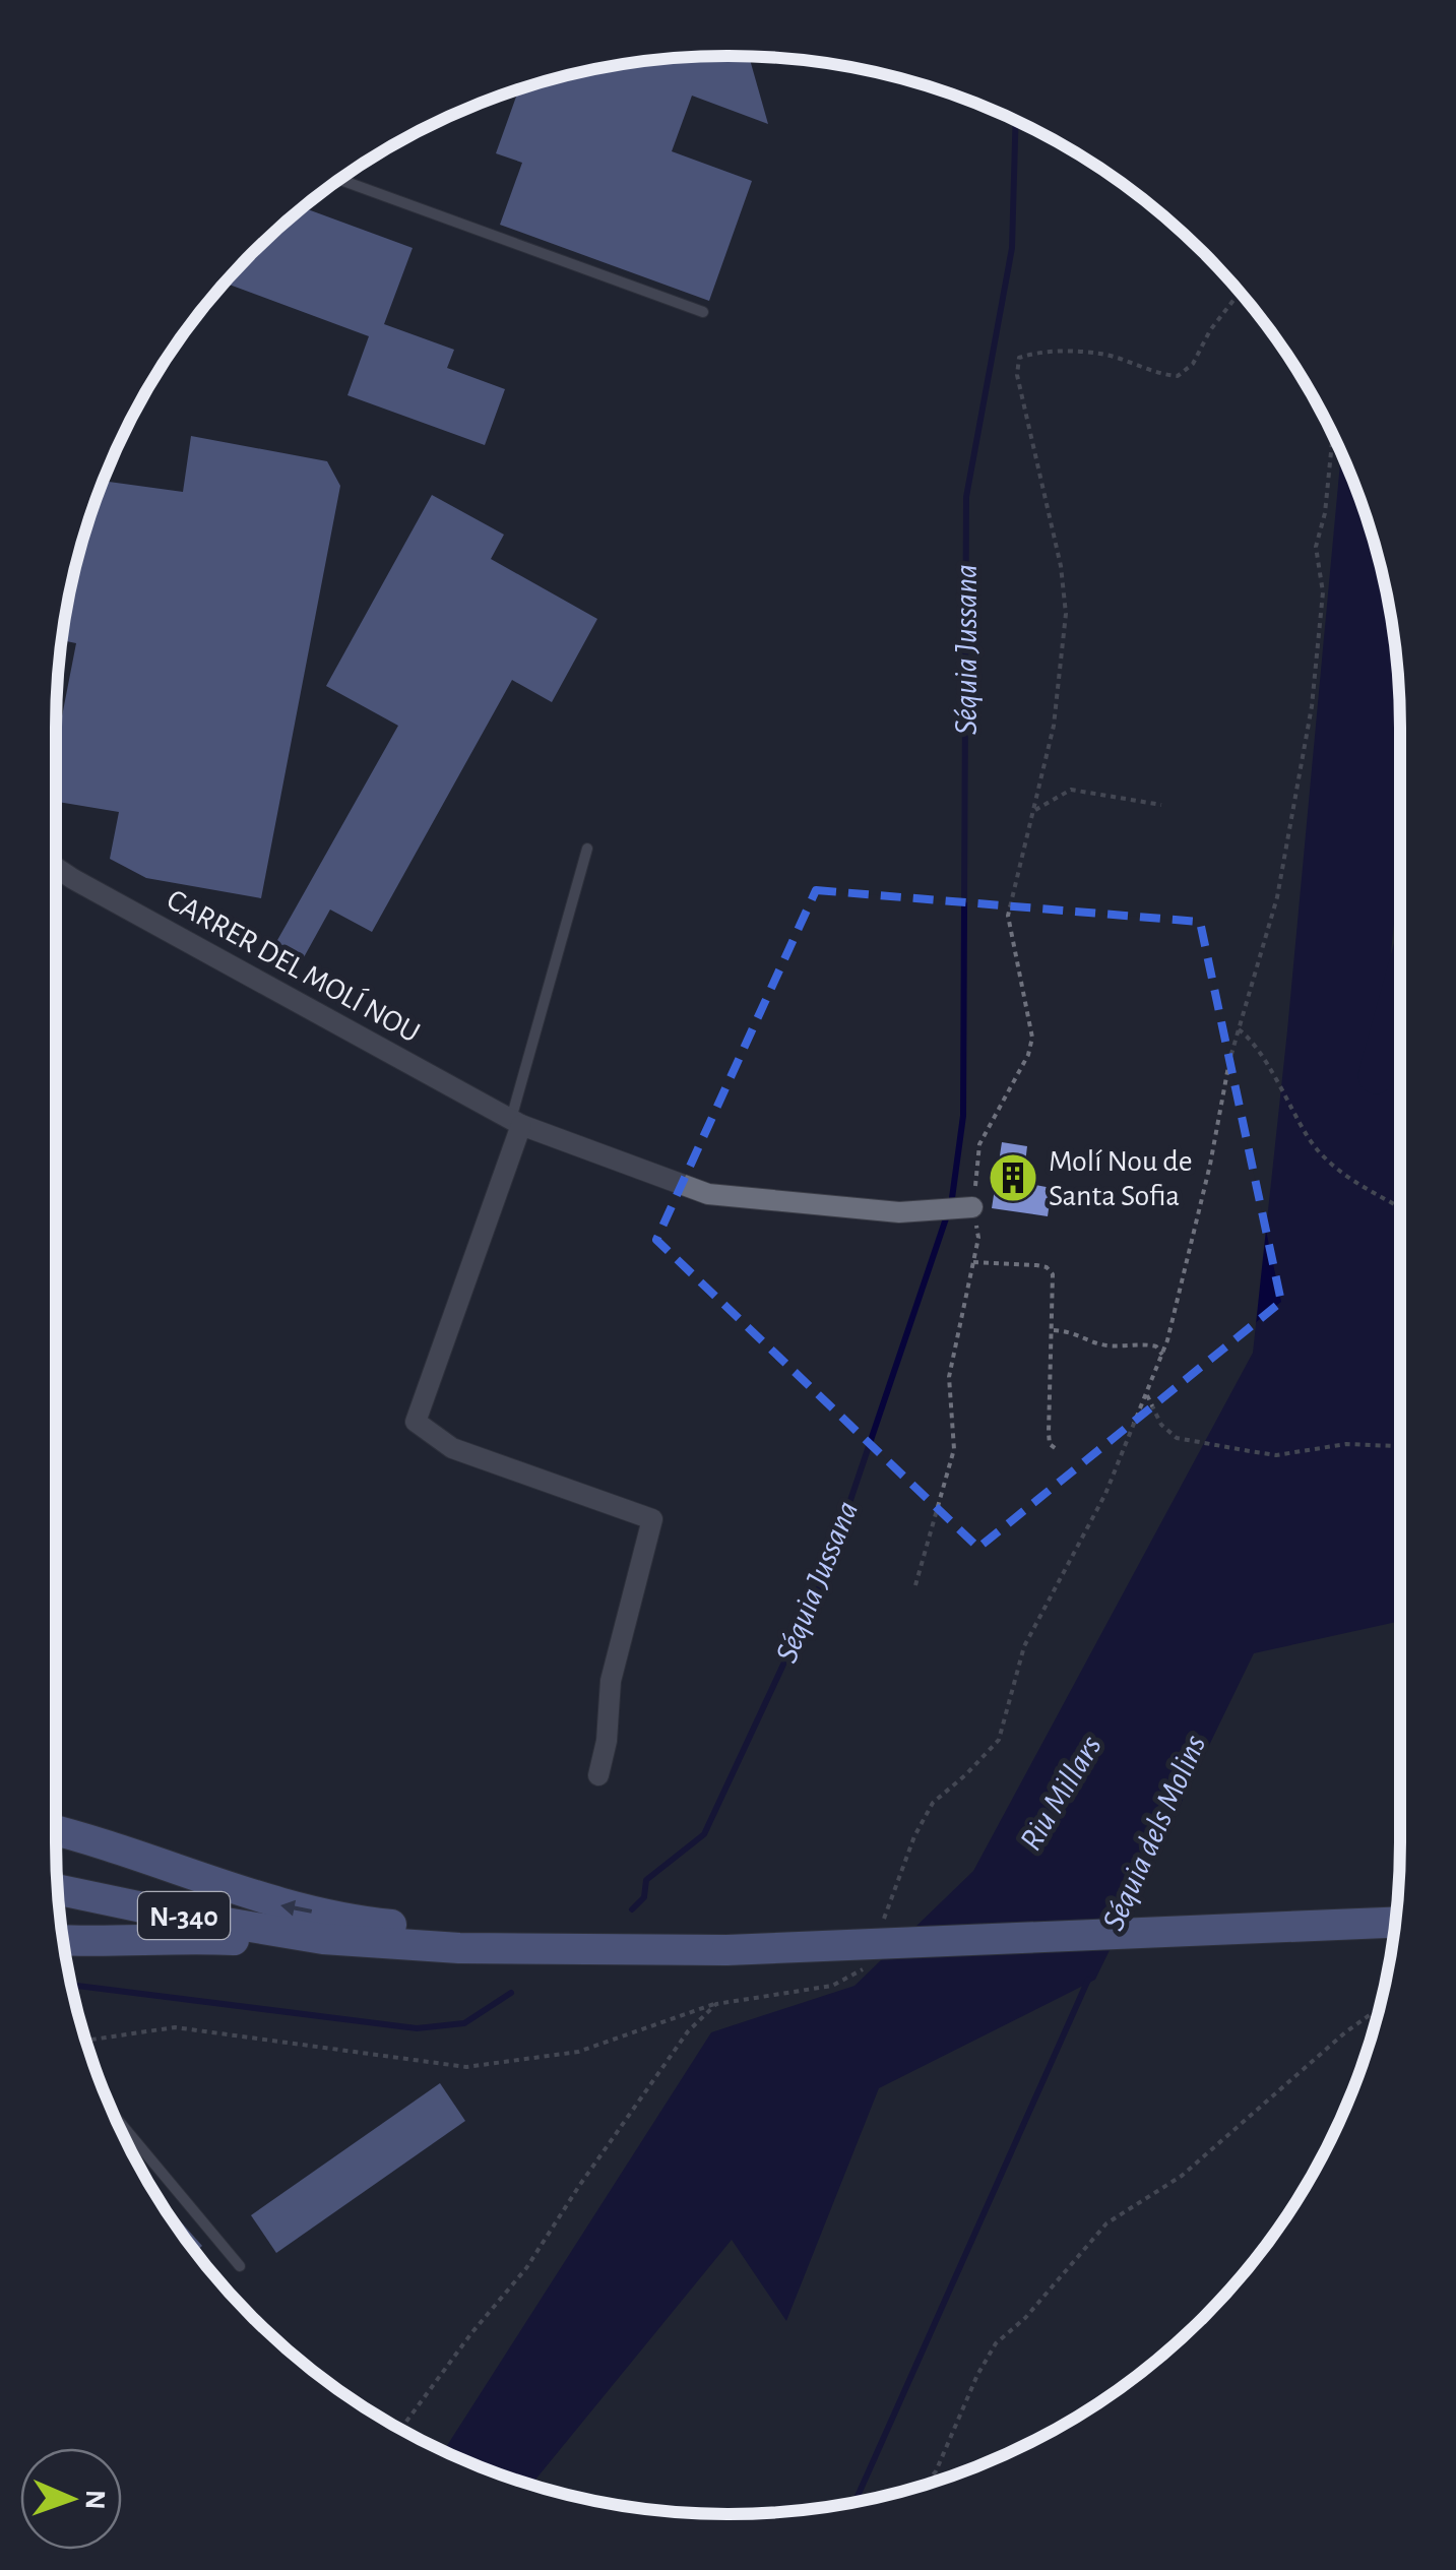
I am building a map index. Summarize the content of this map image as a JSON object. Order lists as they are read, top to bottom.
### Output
{
  "streets": {
    "highway": ["N-340"],
    "street": ["CARRER DEL MOLÍ NOU"]
  },
  "water": ["Séquia Jussana", "Riu Millars", "Séquia dels Molins"],
  "places": {
    "building": ["Molí Nou de Santa Sofia"]
  },
  "north": "right"
}
